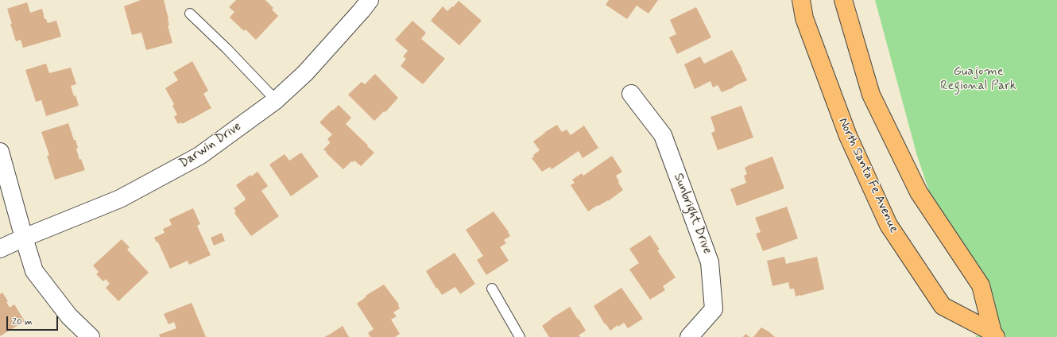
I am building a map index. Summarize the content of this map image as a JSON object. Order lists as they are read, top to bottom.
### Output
{
  "streets": {
    "main road": ["North Santa Fe Avenue"],
    "street": ["Darwin Drive", "Sunbright Drive"]
  },
  "parks": ["Guajome Regional Park"],
  "scale_bar": "20 m"
}
